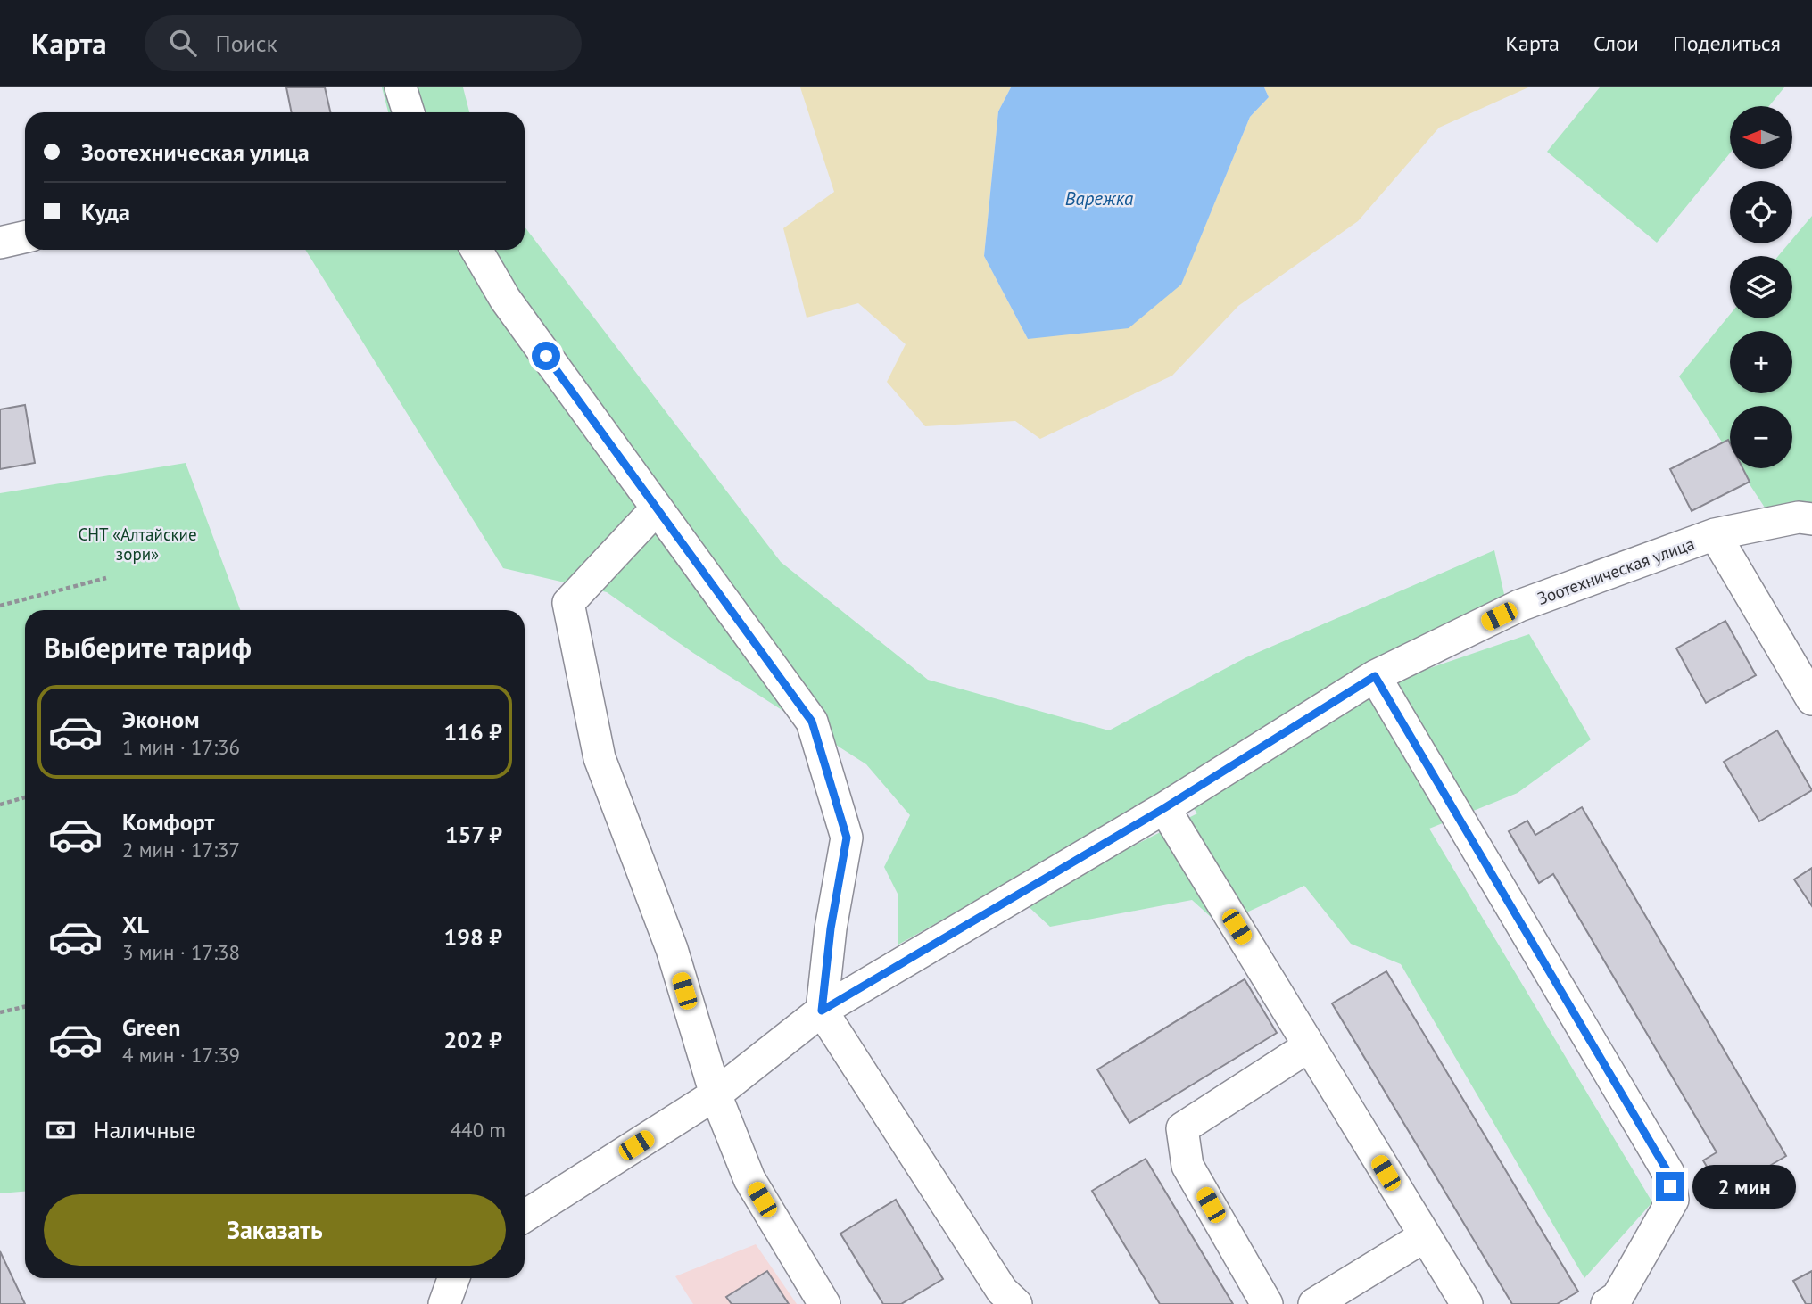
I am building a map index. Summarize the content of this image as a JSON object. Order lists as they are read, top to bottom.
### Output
{
  "streets": {
    "street": ["Зоотехническая улица"]
  },
  "water": ["Варежка"],
  "parks": ["СНТ «Алтайские зори»"],
  "north": "left",
  "page": {
    "header": "Карта",
    "search": "Поиск",
    "nav": ["Карта", "Слои", "Поделиться"],
    "map_buttons": ["+", "−"],
    "banner": ["Зоотехническая улица", "Куда"],
    "heading": "Выберите тариф",
    "list": [
      {
        "name": "Эконом",
        "note": "1 мин · 17:36",
        "value": "116 ₽"
      },
      {
        "name": "Комфорт",
        "note": "2 мин · 17:37",
        "value": "157 ₽"
      },
      {
        "name": "XL",
        "note": "3 мин · 17:38",
        "value": "198 ₽"
      },
      {
        "name": "Green",
        "note": "4 мин · 17:39",
        "value": "202 ₽"
      }
    ],
    "pay": ["Наличные", "440 m"],
    "bubble": "2 мин",
    "buttons": "Заказать"
  }
}
